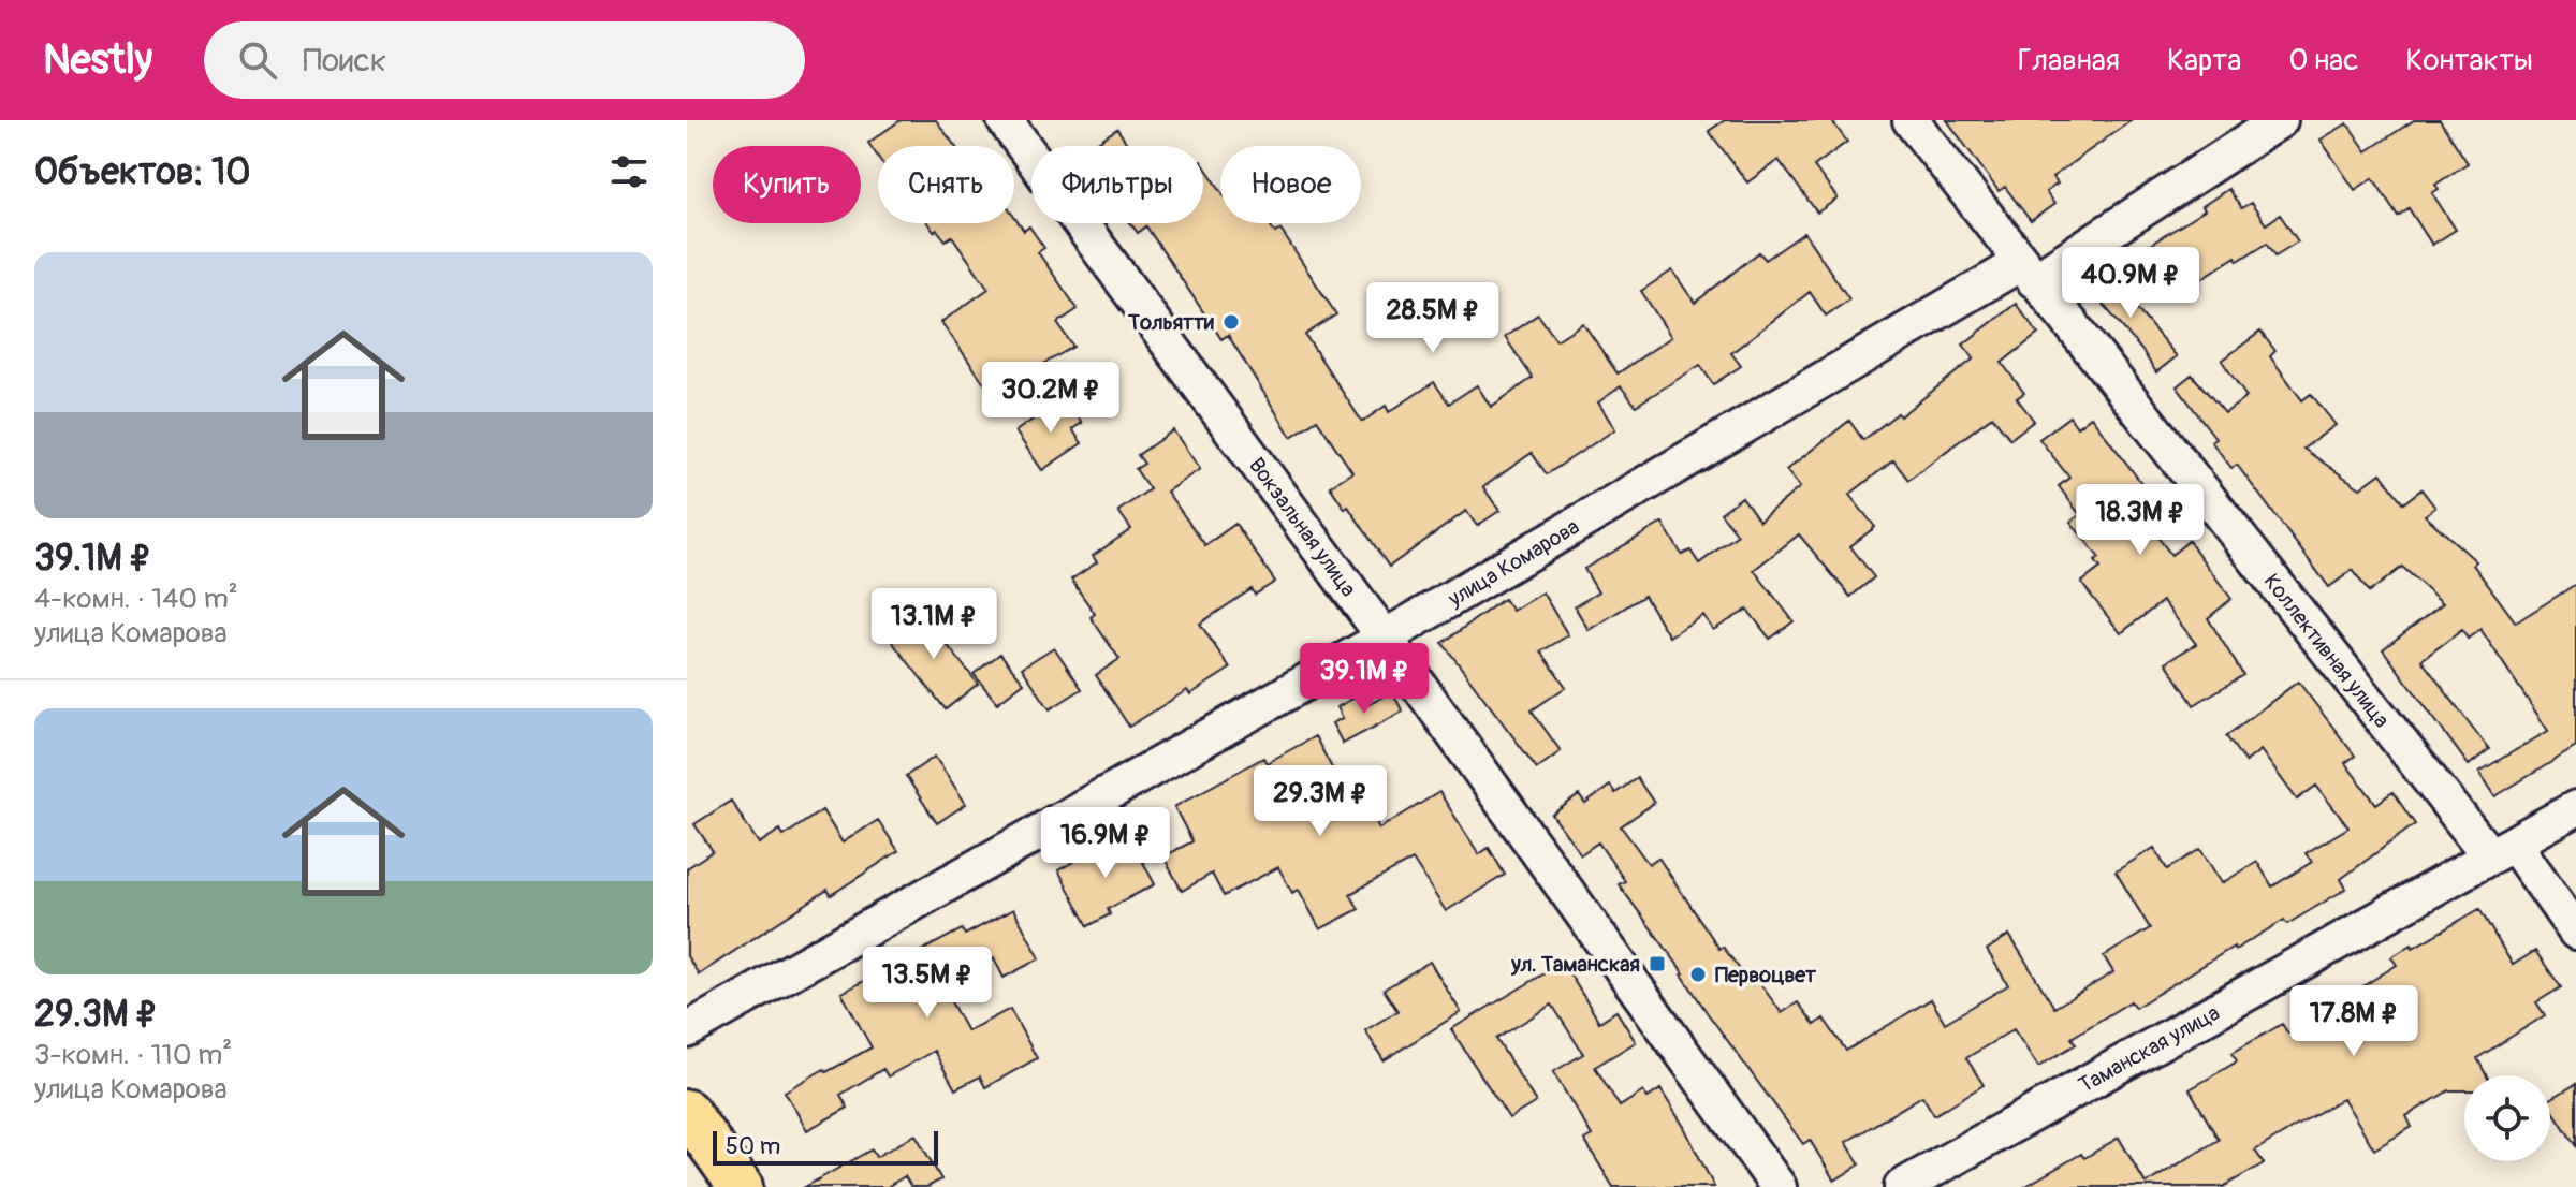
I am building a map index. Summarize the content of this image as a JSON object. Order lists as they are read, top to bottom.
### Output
{
  "streets": {
    "street": [
      "Вокзальная улица",
      "улица Комарова",
      "Коллективная улица",
      "Таманская улица"
    ]
  },
  "crossings": [
    ["Вокзальная улица", "улица Комарова"],
    ["улица Комарова", "Коллективная улица"],
    ["Коллективная улица", "Таманская улица"]
  ],
  "places": {
    "other": ["Тольятти", "Первоцвет"],
    "transit": ["ул. Таманская"]
  },
  "scale_bar": "50 m",
  "page": {
    "header": "Nestly",
    "search": "Поиск",
    "nav": [
      "Главная",
      "Карта",
      "О нас",
      "Контакты"
    ],
    "heading": "Объектов: 10",
    "chip": [
      "Купить",
      "Снять",
      "Фильтры",
      "Новое"
    ],
    "list": [
      {
        "name": "39.1M ₽",
        "note": "4-комн. · 140 m² · улица Комарова"
      },
      {
        "name": "29.3M ₽",
        "note": "3-комн. · 110 m² · улица Комарова"
      }
    ],
    "price": [
      "40.9M ₽",
      "28.5M ₽",
      "30.2M ₽",
      "18.3M ₽",
      "13.1M ₽",
      "39.1M ₽",
      "29.3M ₽",
      "16.9M ₽",
      "13.5M ₽",
      "17.8M ₽"
    ],
    "scale": "50 m"
  }
}
